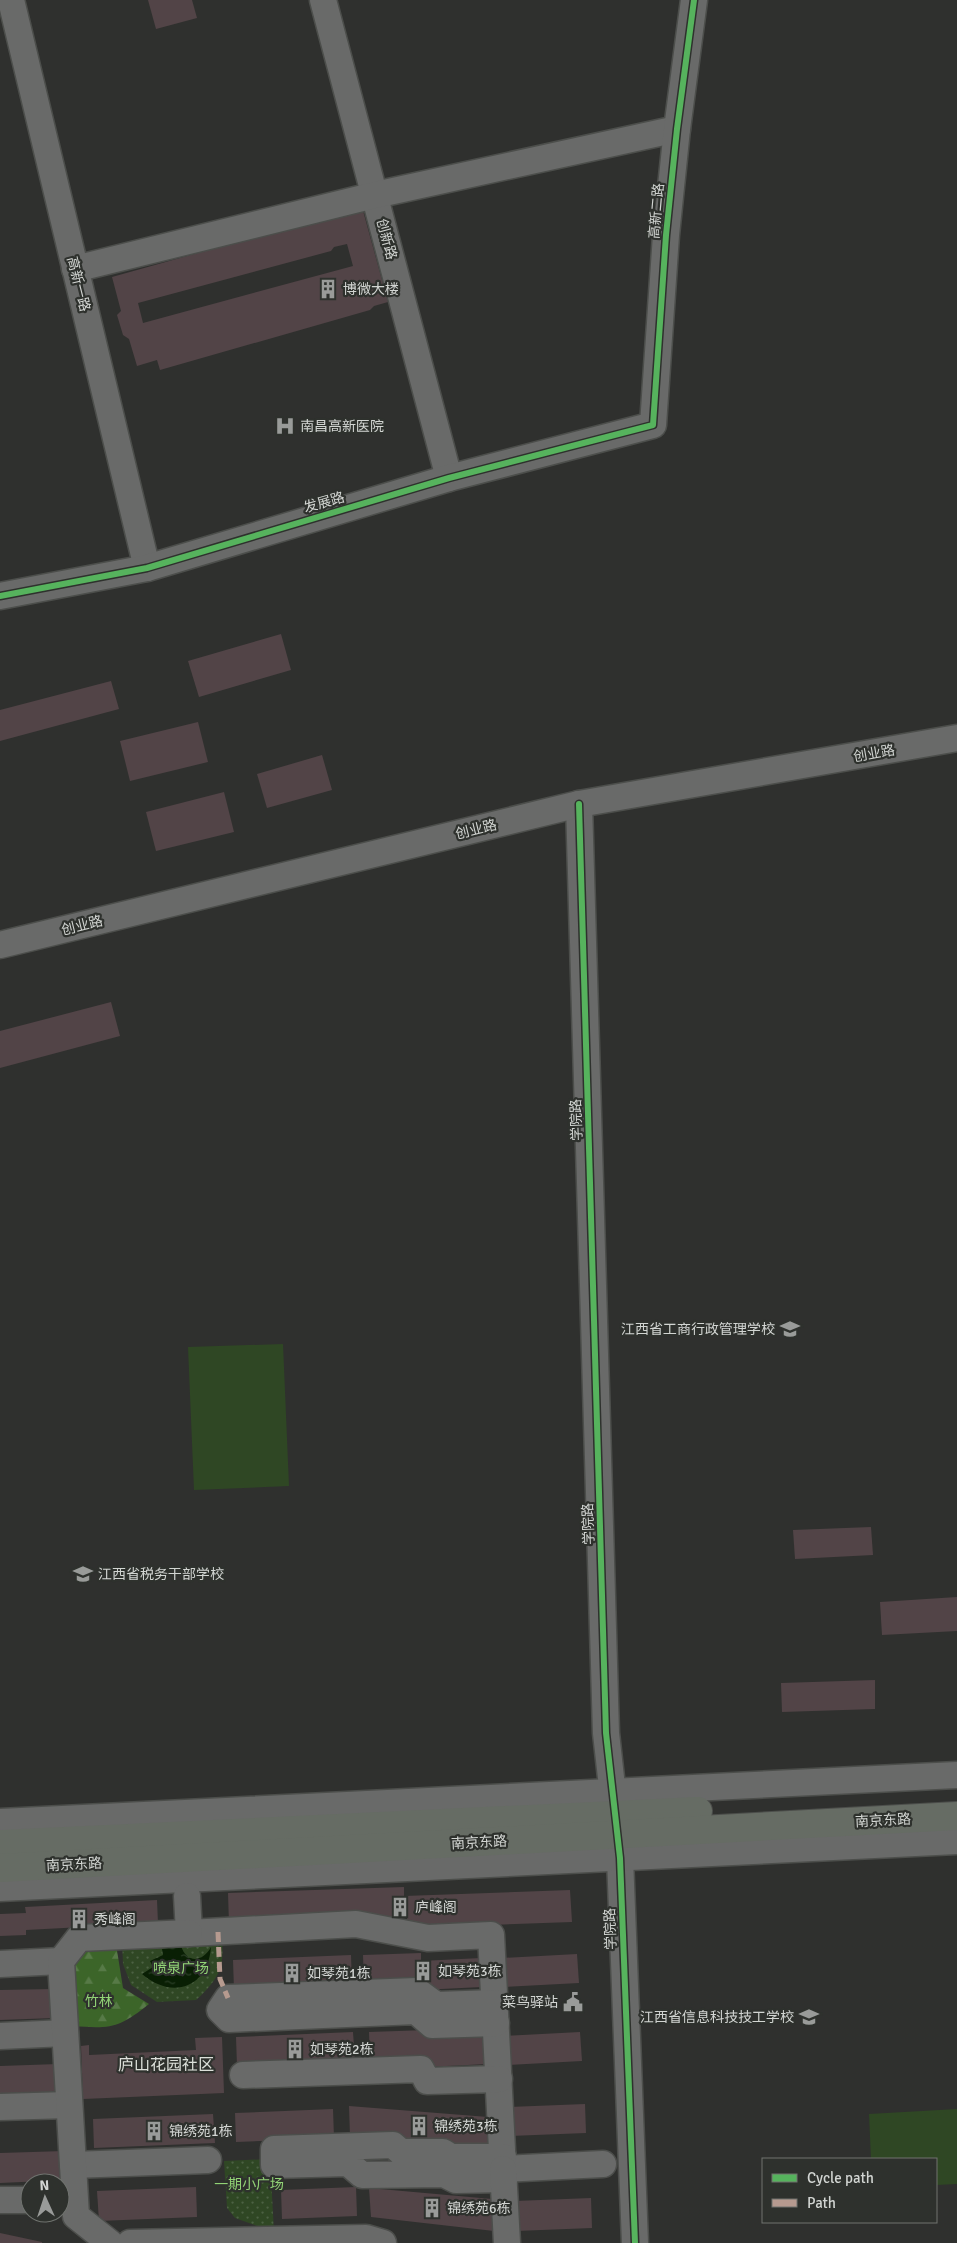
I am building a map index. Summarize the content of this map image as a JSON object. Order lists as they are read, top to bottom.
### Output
{
  "streets": {
    "main road": ["南京东路"],
    "street": [
      "高新二路",
      "创新路",
      "高新一路",
      "发展路",
      "创业路",
      "学院路"
    ]
  },
  "crossings": [
    ["高新二路", "发展路"],
    ["创新路", "发展路"],
    ["高新一路", "发展路"],
    ["创业路", "学院路"],
    ["学院路", "南京东路"]
  ],
  "districts": ["庐山花园社区"],
  "parks": ["喷泉广场", "竹林", "一期小广场"],
  "places": {
    "building": [
      "博微大楼",
      "庐峰阁",
      "秀峰阁",
      "如琴苑3栋",
      "如琴苑1栋",
      "如琴苑2栋",
      "锦绣苑3栋",
      "锦绣苑1栋",
      "锦绣苑6栋"
    ],
    "hospital": ["南昌高新医院"],
    "school or university": ["江西省工商行政管理学校", "江西省税务干部学校", "江西省信息科技技工学校"],
    "public building": ["菜鸟驿站"]
  },
  "legend": ["Cycle path", "Path"],
  "north": "top"
}
